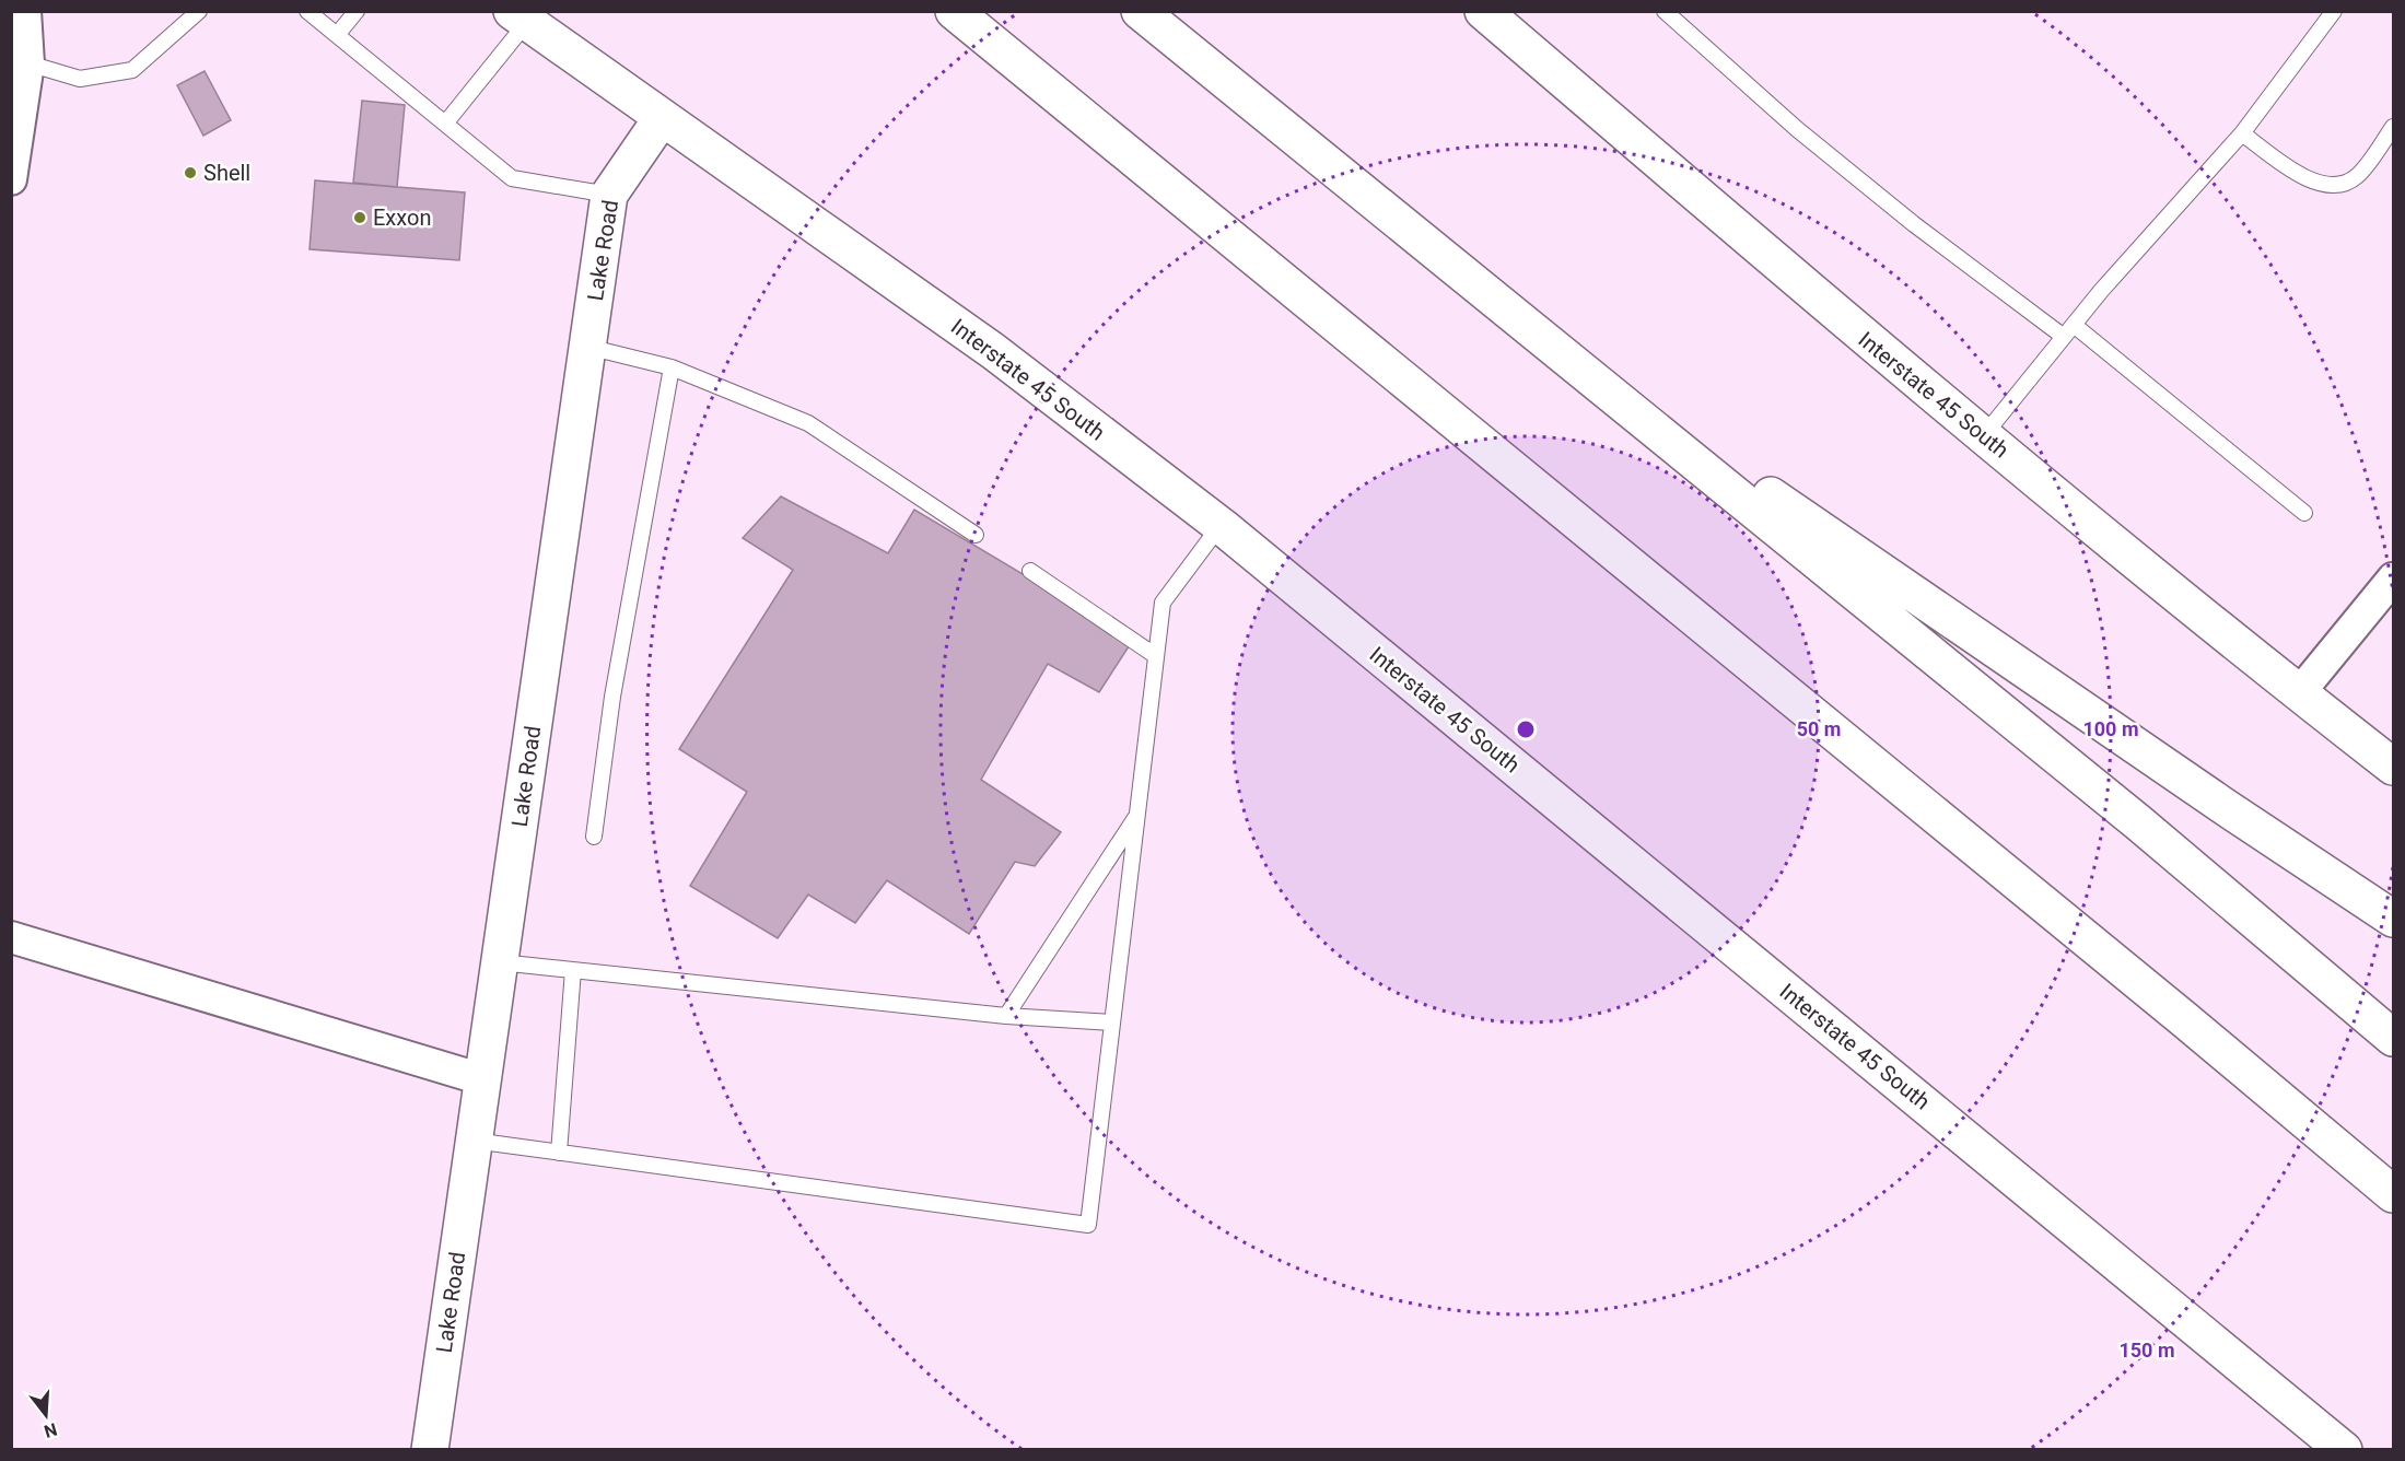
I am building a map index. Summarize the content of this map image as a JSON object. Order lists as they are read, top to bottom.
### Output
{
  "streets": {
    "main road": ["Lake Road", "Interstate 45 South"]
  },
  "crossings": [
    ["Lake Road", "Interstate 45 South"]
  ],
  "places": ["Shell", "Exxon"],
  "north": "bottom",
  "rings": ["50 m", "100 m", "150 m"]
}
